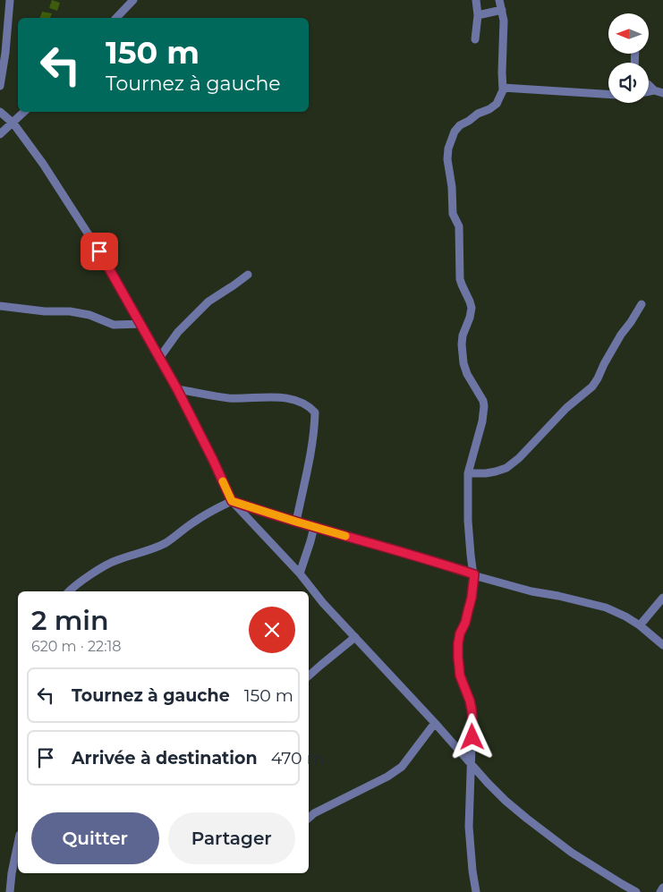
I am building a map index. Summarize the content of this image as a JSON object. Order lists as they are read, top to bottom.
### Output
{
  "north": "left",
  "page": {
    "turn": ["150 m", "Tournez à gauche"],
    "heading": ["2 min", "620 m · 22:18"],
    "list": [
      {
        "name": "Tournez à gauche",
        "value": "150 m"
      },
      {
        "name": "Arrivée à destination",
        "value": "470 m"
      }
    ],
    "buttons": ["Quitter", "Partager"]
  }
}
